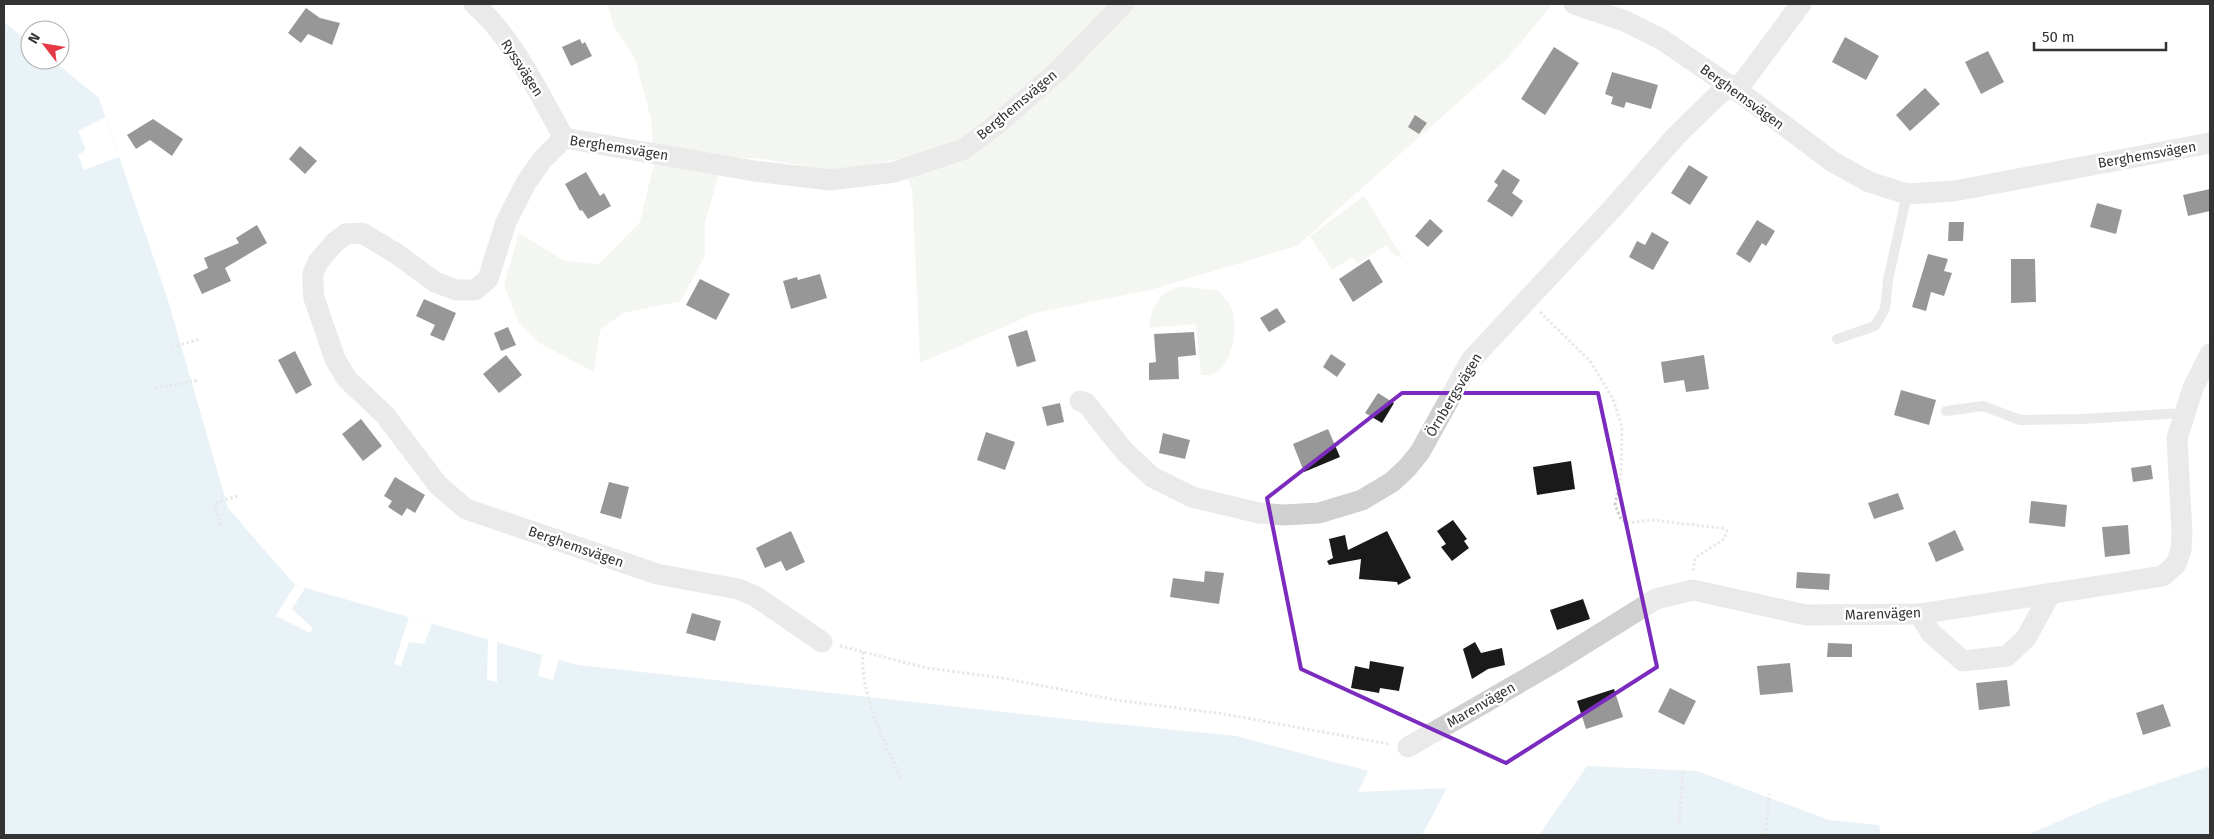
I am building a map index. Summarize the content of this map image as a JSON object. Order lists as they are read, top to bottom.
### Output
{
  "streets": {
    "street": [
      "Ryssvägen",
      "Berghemsvägen",
      "Örnbergsvägen",
      "Marenvägen"
    ]
  },
  "crossings": [
    ["Ryssvägen", "Berghemsvägen"],
    ["Berghemsvägen", "Örnbergsvägen"]
  ],
  "scale_bar": "50 m",
  "north": "top left"
}
